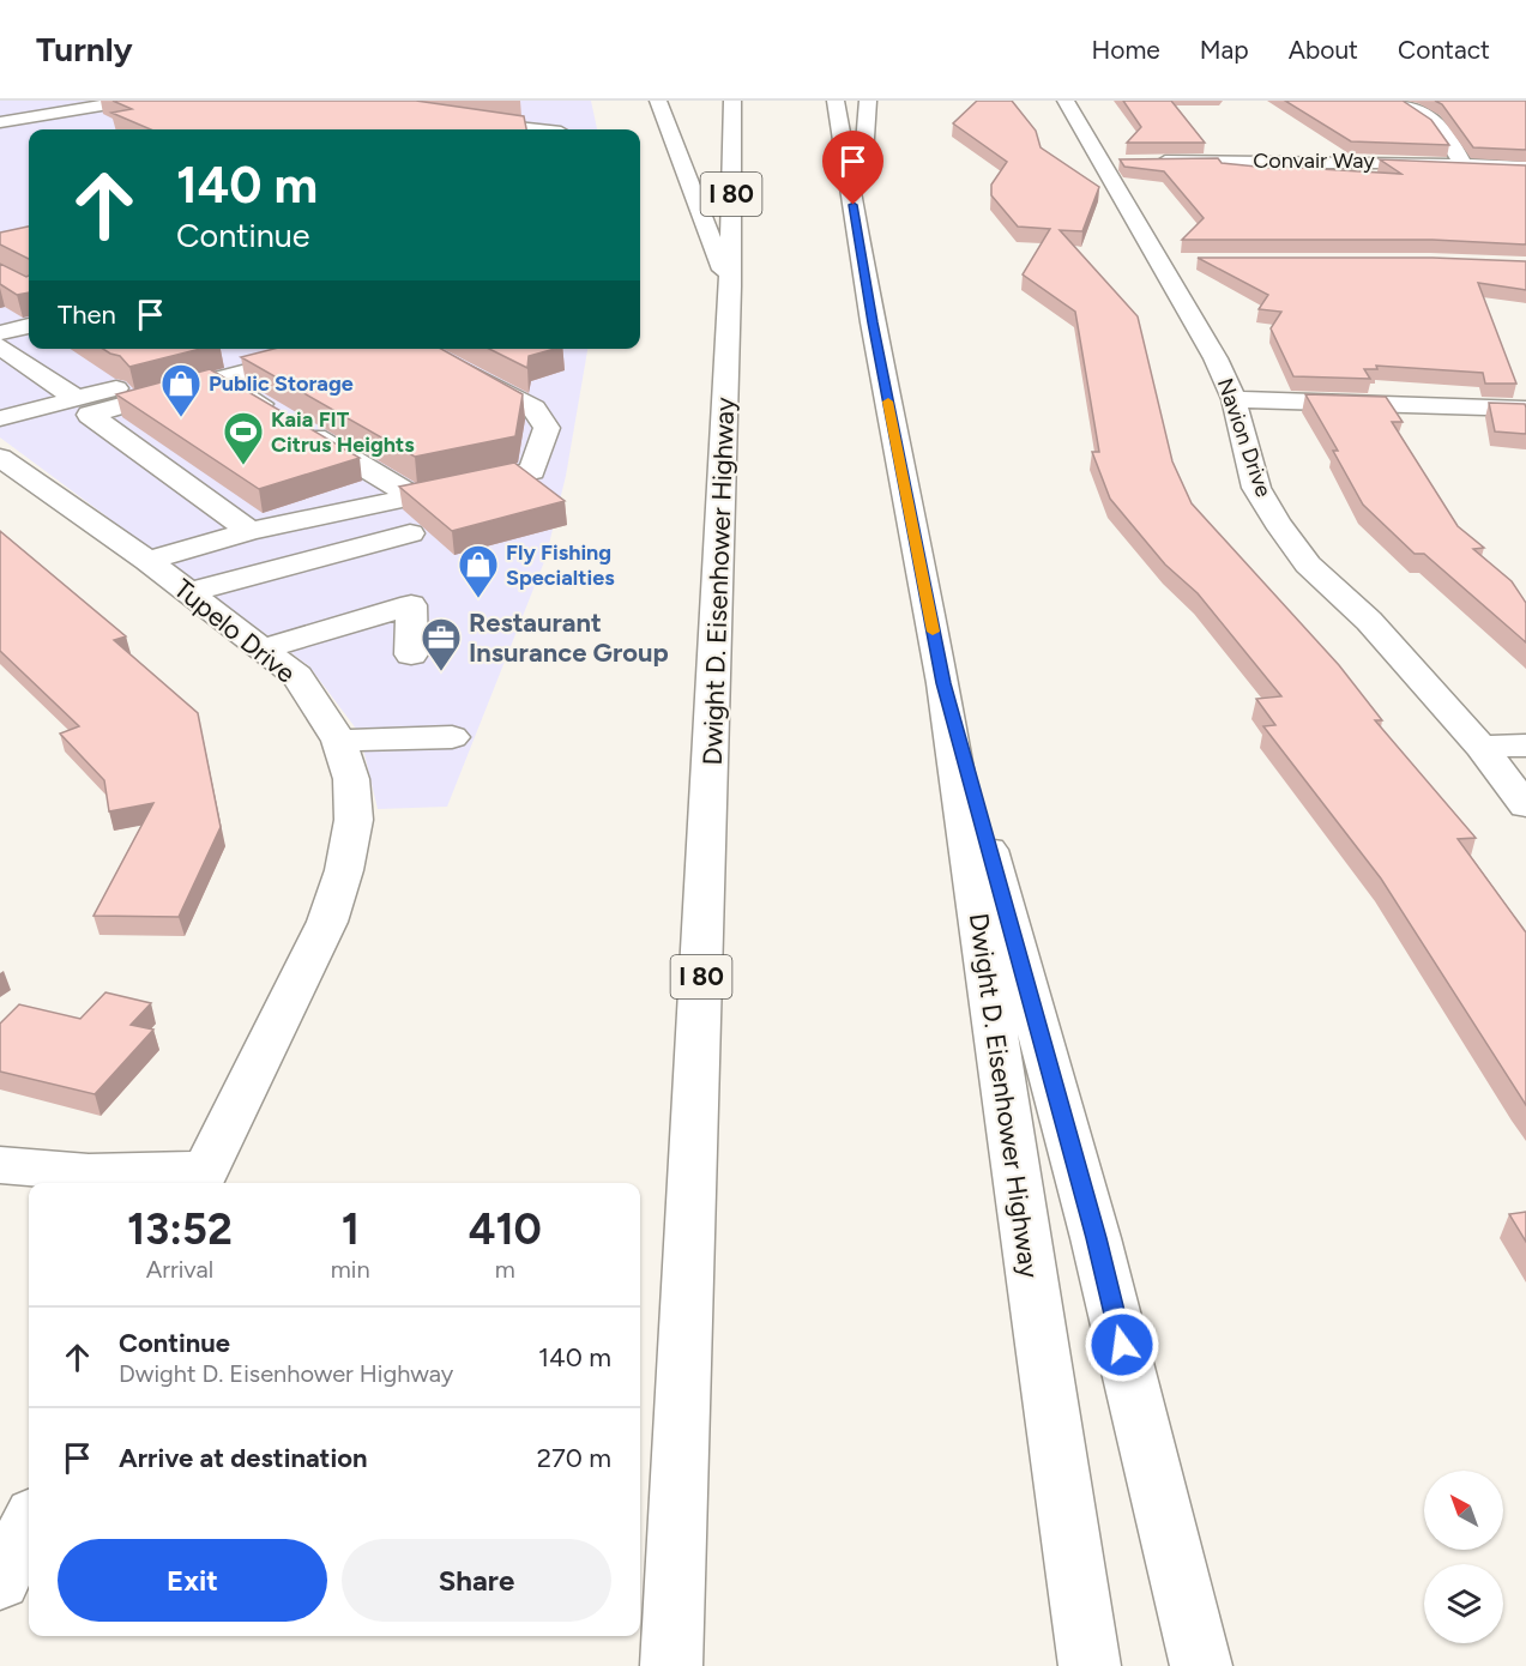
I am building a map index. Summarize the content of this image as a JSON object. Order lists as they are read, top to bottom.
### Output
{
  "streets": {
    "main road": [
      "Convair Way",
      "I 80",
      "Navion Drive",
      "Dwight D. Eisenhower Highway",
      "Tupelo Drive"
    ]
  },
  "crossings": [
    ["Convair Way", "Navion Drive"]
  ],
  "places": {
    "shop": ["Public Storage", "Fly Fishing Specialties"],
    "sports": ["Kaia FIT Citrus Heights"],
    "office": ["Restaurant Insurance Group"]
  },
  "north": "top left",
  "page": {
    "header": "Turnly",
    "nav": [
      "Home",
      "Map",
      "About",
      "Contact"
    ],
    "turn": ["140 m", "Continue"],
    "then": "Then",
    "eta": [
      "13:52",
      "Arrival",
      "1",
      "min",
      "410",
      "m"
    ],
    "list": [
      {
        "name": "Continue",
        "note": "Dwight D. Eisenhower Highway",
        "value": "140 m"
      },
      {
        "name": "Arrive at destination",
        "value": "270 m"
      }
    ],
    "buttons": ["Exit", "Share"]
  }
}
